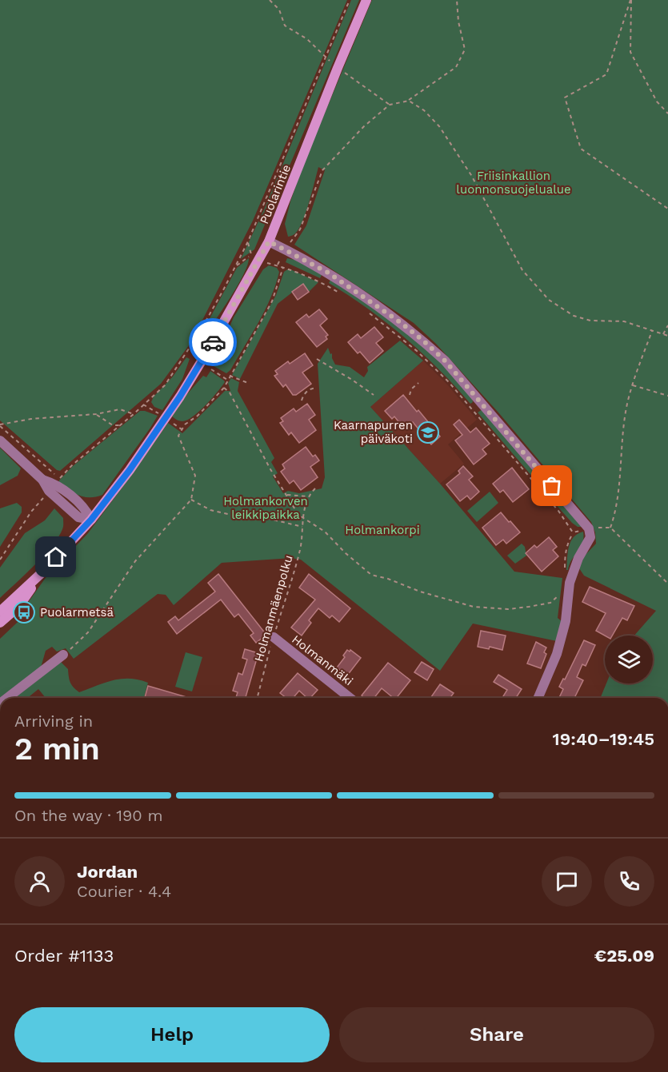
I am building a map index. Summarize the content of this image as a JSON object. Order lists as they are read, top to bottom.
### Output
{
  "streets": {
    "main road": ["Puolarintie"],
    "street": ["Holmanmäki"],
    "path": ["Holmanmäenpolku"]
  },
  "crossings": [
    ["Holmanmäenpolku", "Holmanmäki"]
  ],
  "parks": ["Friisinkallion luonnonsuojelualue", "Holmankorven leikkipaikka", "Holmankorpi"],
  "places": {
    "school or university": ["Kaarnapurren päiväkoti"],
    "bus stop": ["Puolarmetsä"]
  },
  "page": {
    "heading": ["2 min", "Arriving in", "19:40–19:45"],
    "panel": [
      "Jordan",
      "Courier · 4.4",
      "Order #1133",
      "€25.09"
    ],
    "bar": "On the way · 190 m",
    "buttons": ["Help", "Share"]
  }
}
